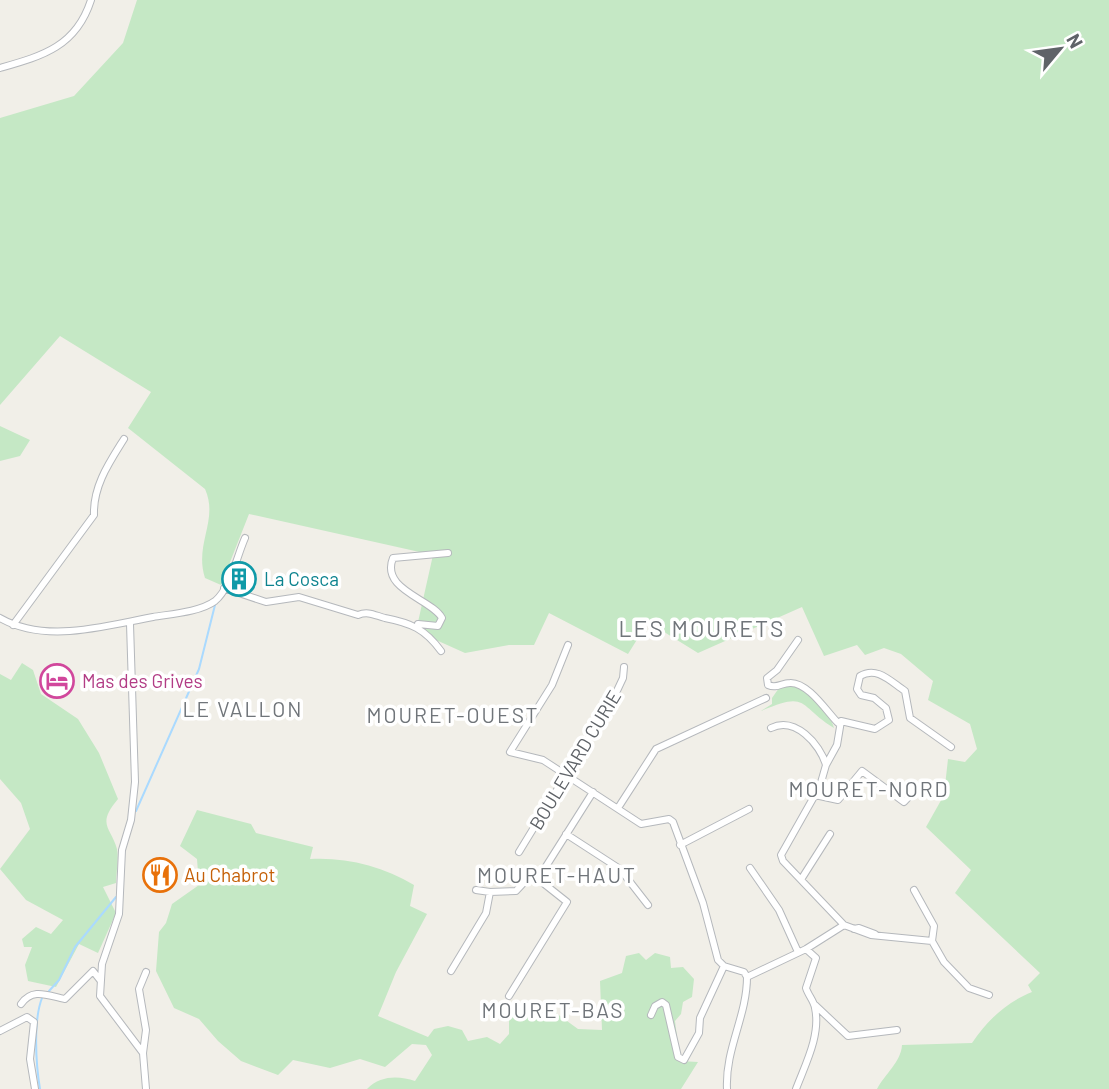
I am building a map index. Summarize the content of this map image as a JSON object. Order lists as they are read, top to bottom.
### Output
{
  "streets": {
    "street": ["BOULEVARD CURIE"]
  },
  "districts": [
    "LES MOURETS",
    "LE VALLON",
    "MOURET-OUEST",
    "MOURET-NORD",
    "MOURET-HAUT",
    "MOURET-BAS"
  ],
  "places": {
    "building": ["La Cosca"],
    "hotel": ["Mas des Grives"],
    "restaurant": ["Au Chabrot"]
  },
  "north": "top right"
}
